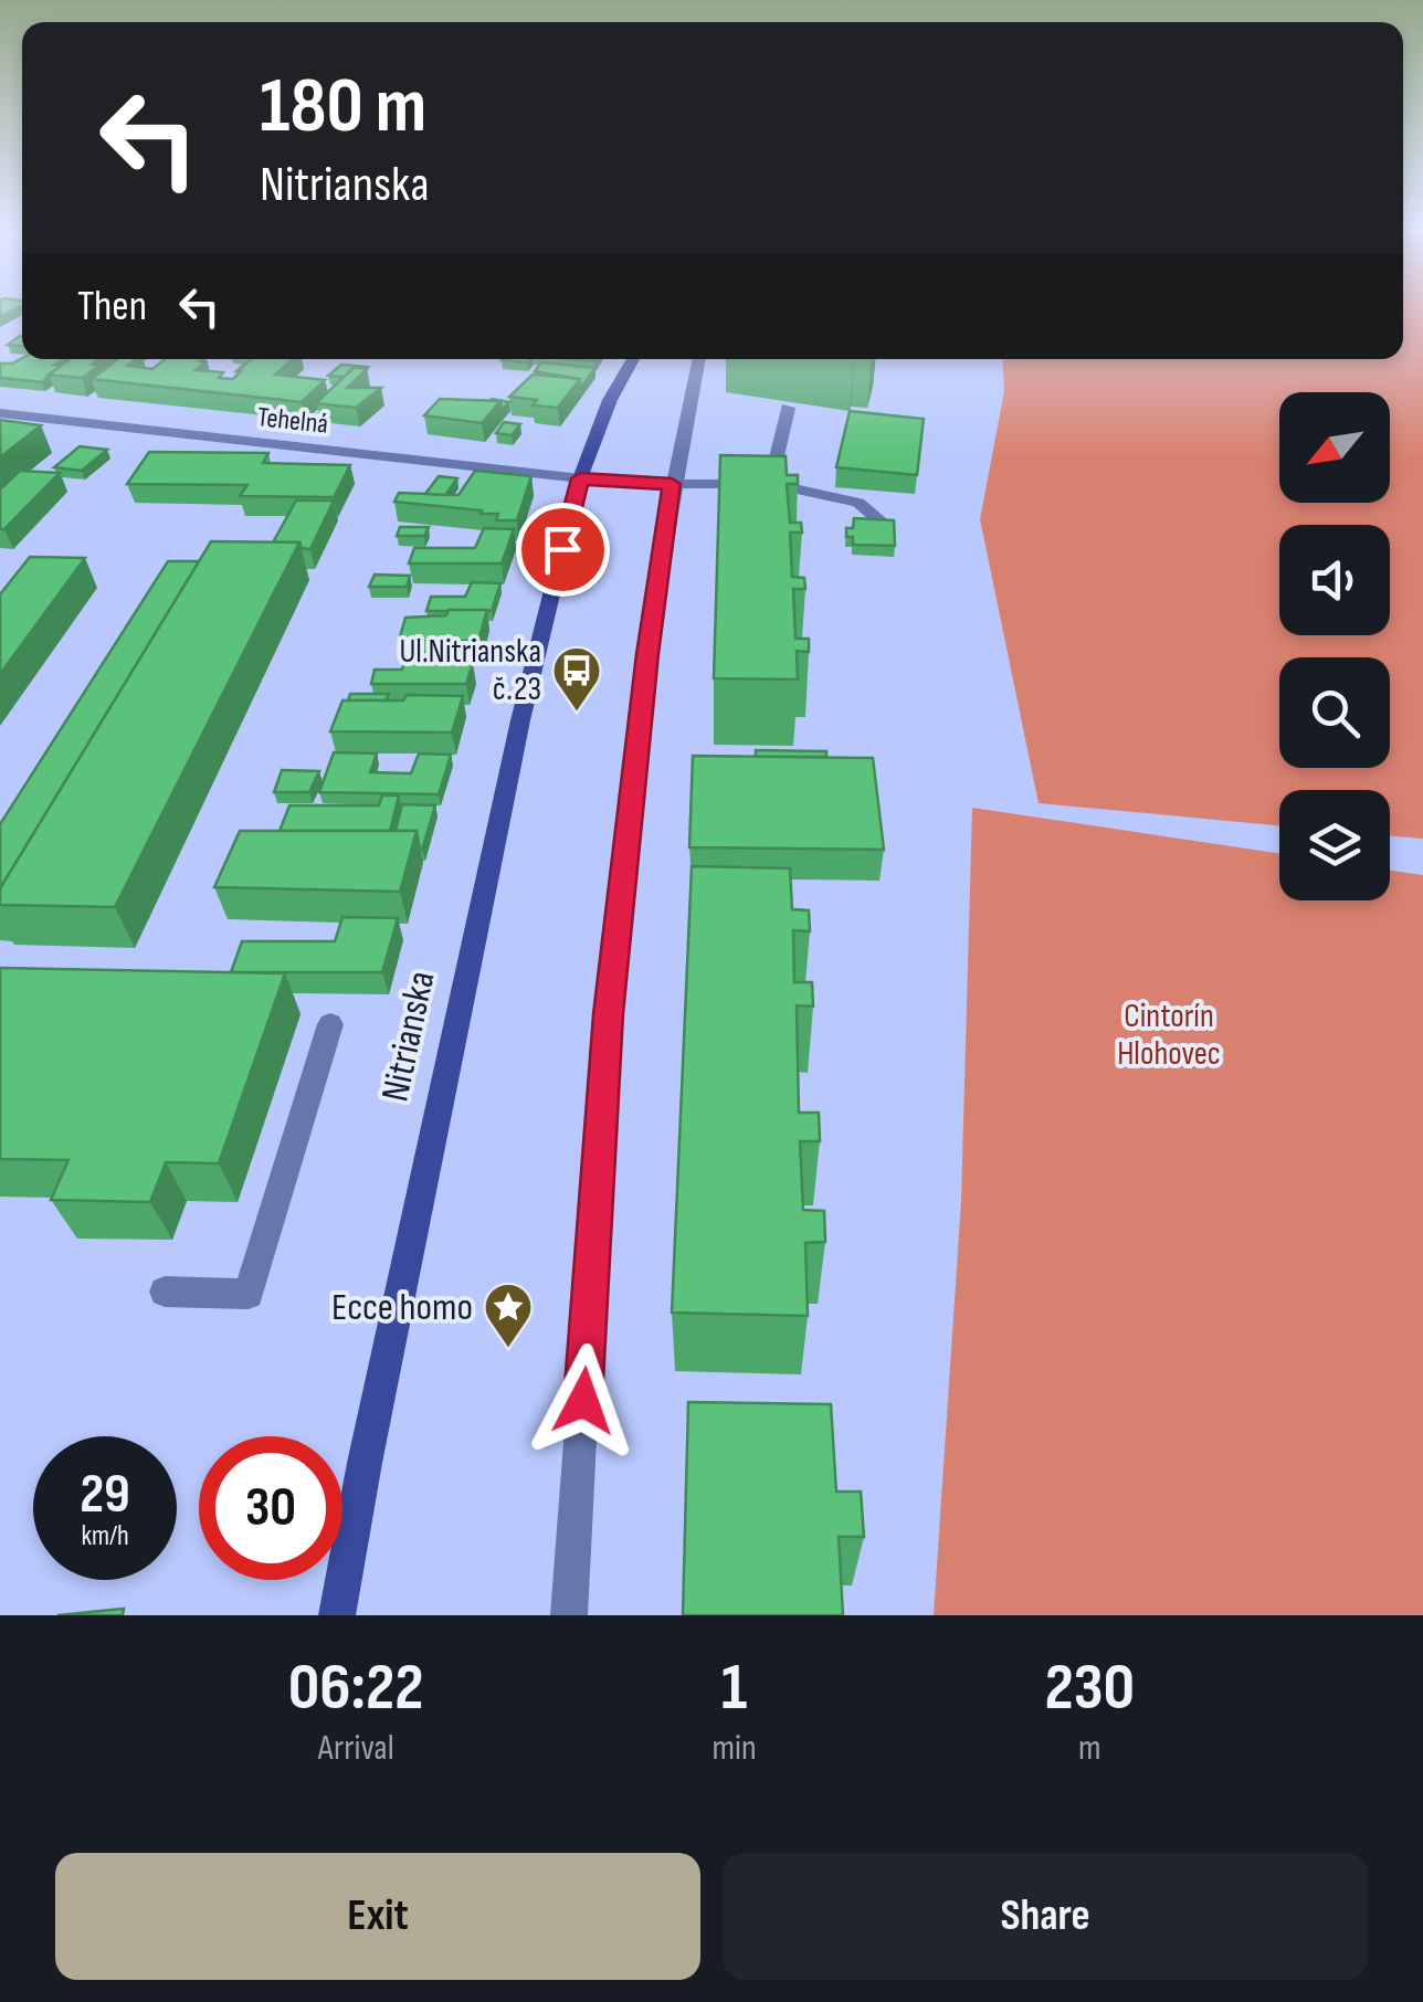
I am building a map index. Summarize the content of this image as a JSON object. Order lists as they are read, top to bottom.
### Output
{
  "streets": {
    "main road": ["Nitrianska"],
    "street": ["Tehelná"]
  },
  "crossings": [
    ["Tehelná", "Nitrianska"]
  ],
  "parks": ["Cintorín Hlohovec"],
  "places": {
    "bus stop": ["Ul.Nitrianska č.23"],
    "place": ["Ecce homo"]
  },
  "north": "bottom left",
  "page": {
    "turn": ["180 m", "Nitrianska"],
    "then": "Then",
    "speed": "29 km/h",
    "limit": "30",
    "eta": [
      "06:22",
      "Arrival",
      "1",
      "min",
      "230",
      "m"
    ],
    "buttons": ["Exit", "Share"]
  }
}
